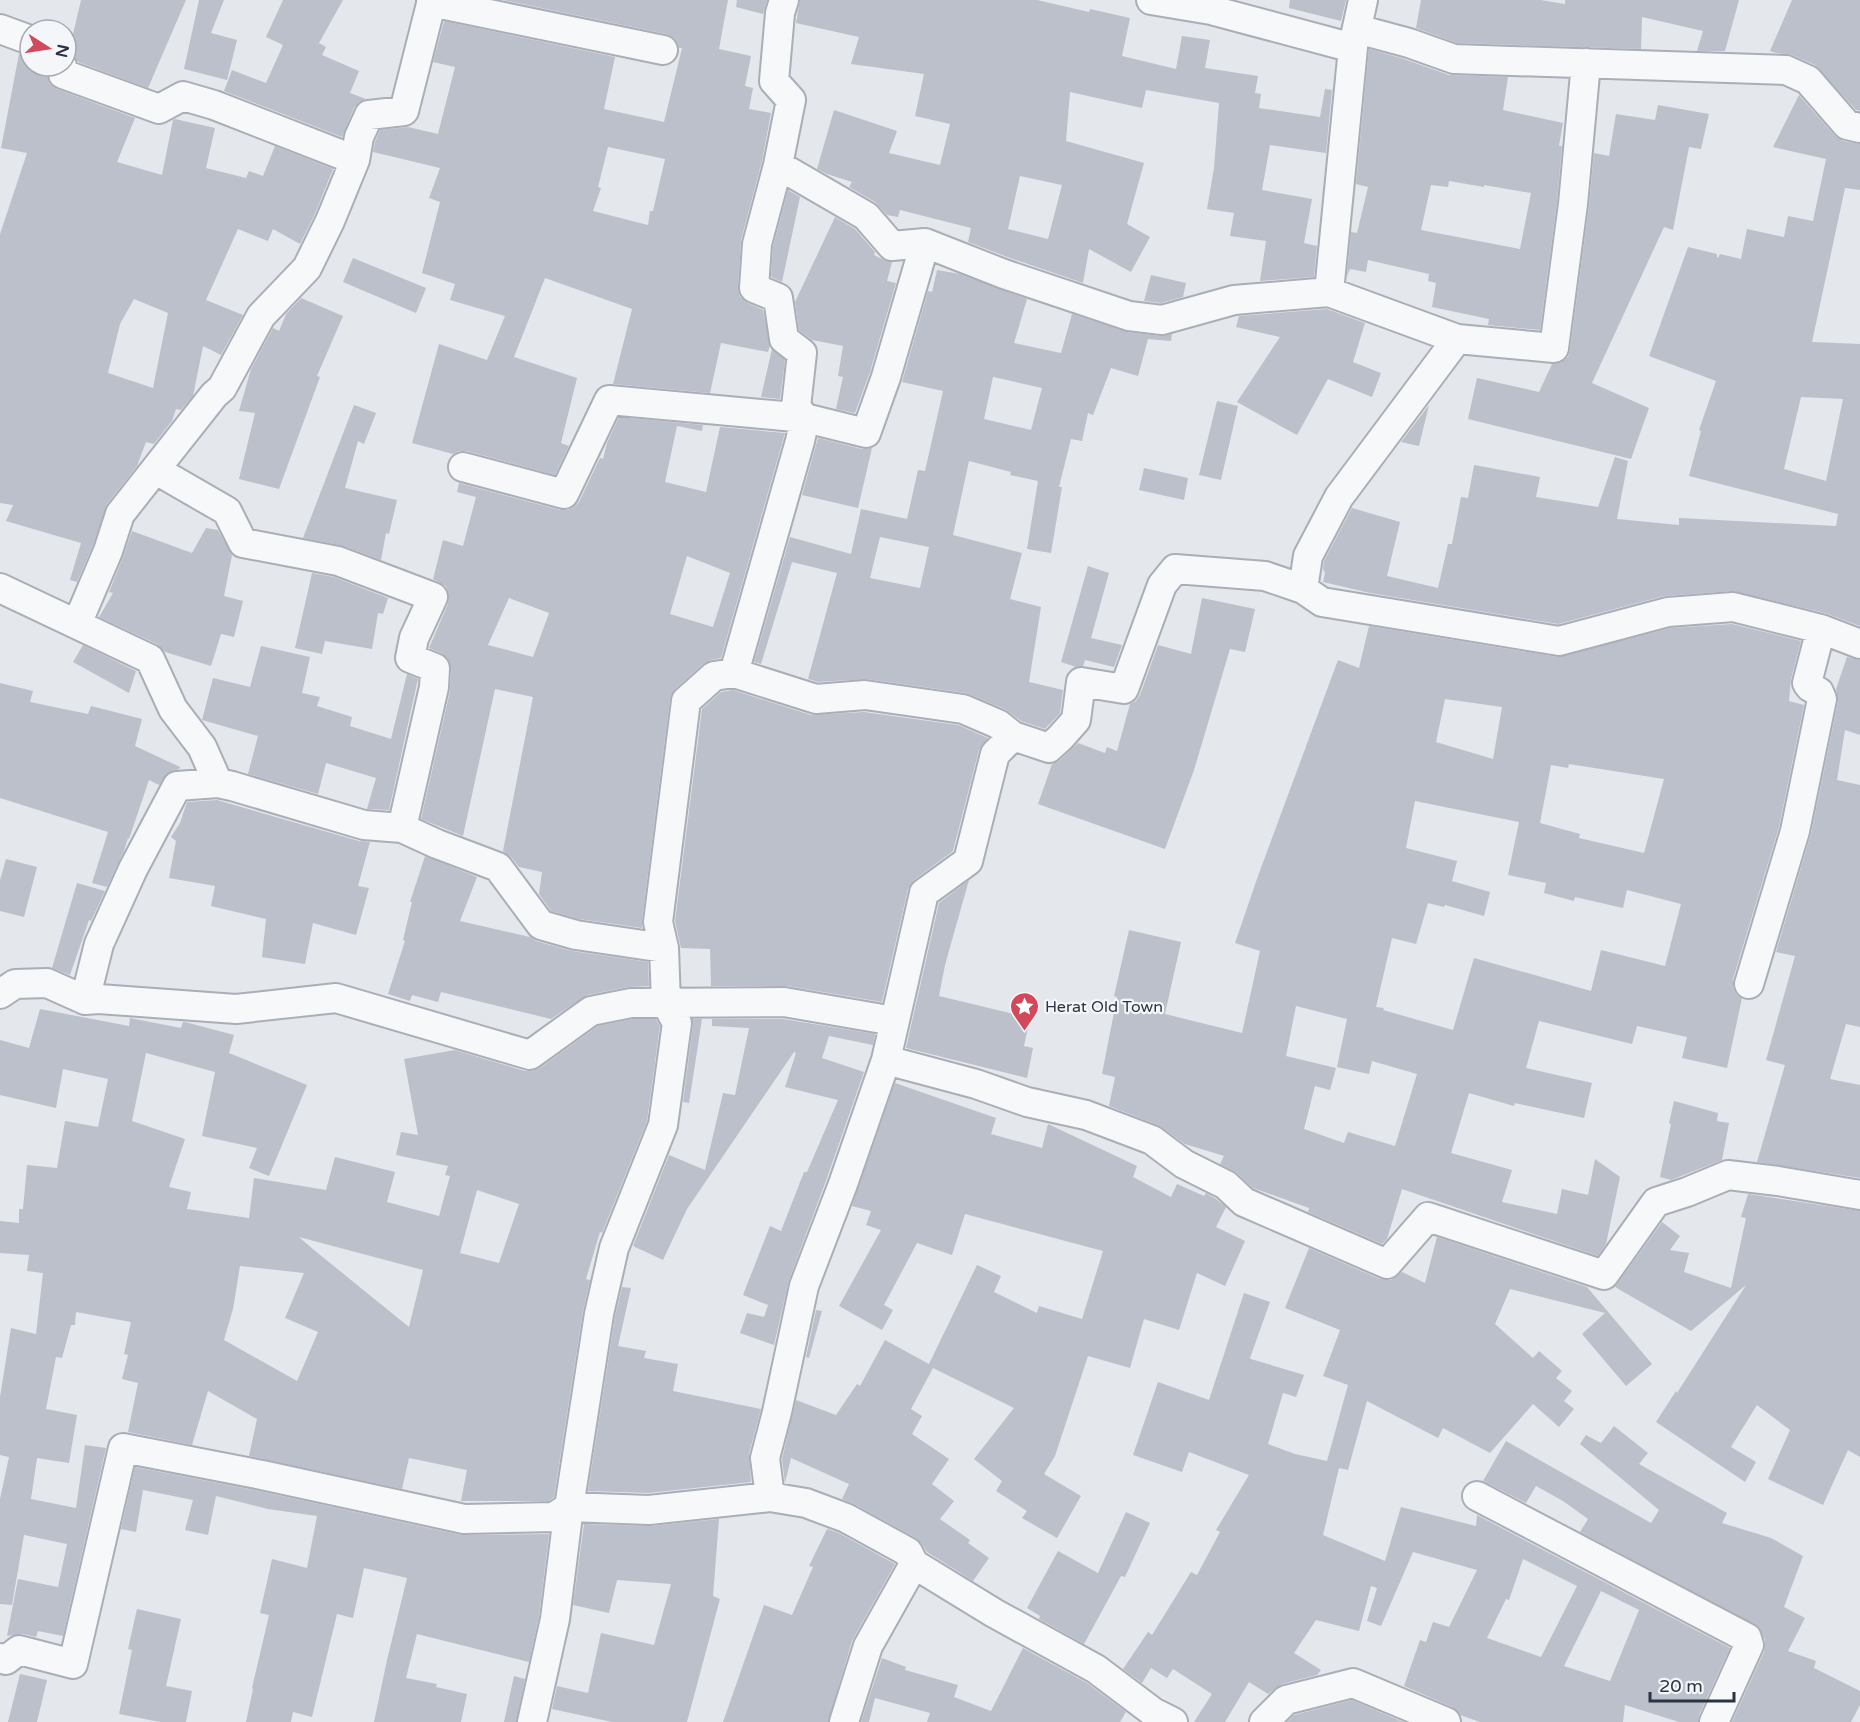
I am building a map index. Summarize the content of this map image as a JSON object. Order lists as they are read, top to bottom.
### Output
{
  "places": {
    "place": ["Herat Old Town"]
  },
  "scale_bar": "20 m",
  "north": "right"
}
